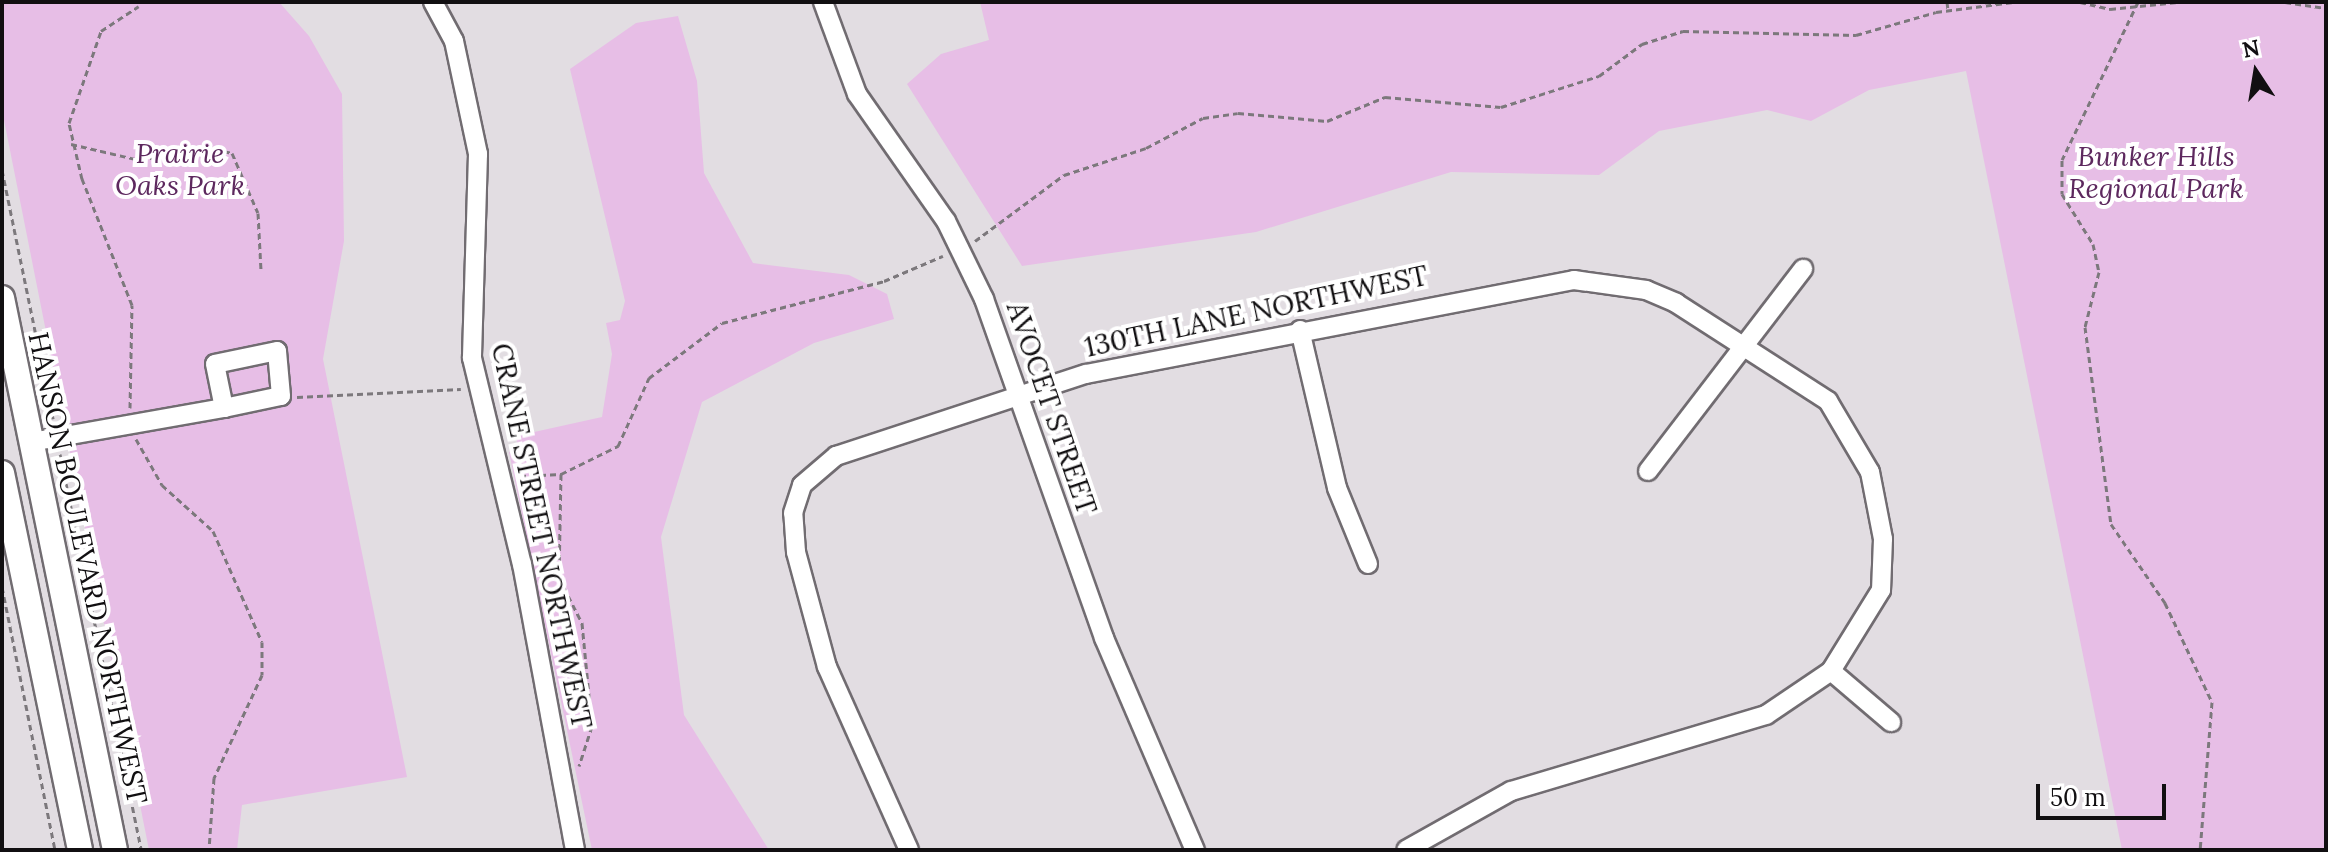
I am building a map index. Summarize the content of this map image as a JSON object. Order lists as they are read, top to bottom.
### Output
{
  "streets": {
    "main road": ["HANSON BOULEVARD NORTHWEST"],
    "street": ["130TH LANE NORTHWEST", "AVOCET STREET", "CRANE STREET NORTHWEST"]
  },
  "crossings": [
    ["130TH LANE NORTHWEST", "AVOCET STREET"]
  ],
  "parks": ["Prairie Oaks Park", "Bunker Hills Regional Park"],
  "scale_bar": "50 m",
  "north": "top"
}
